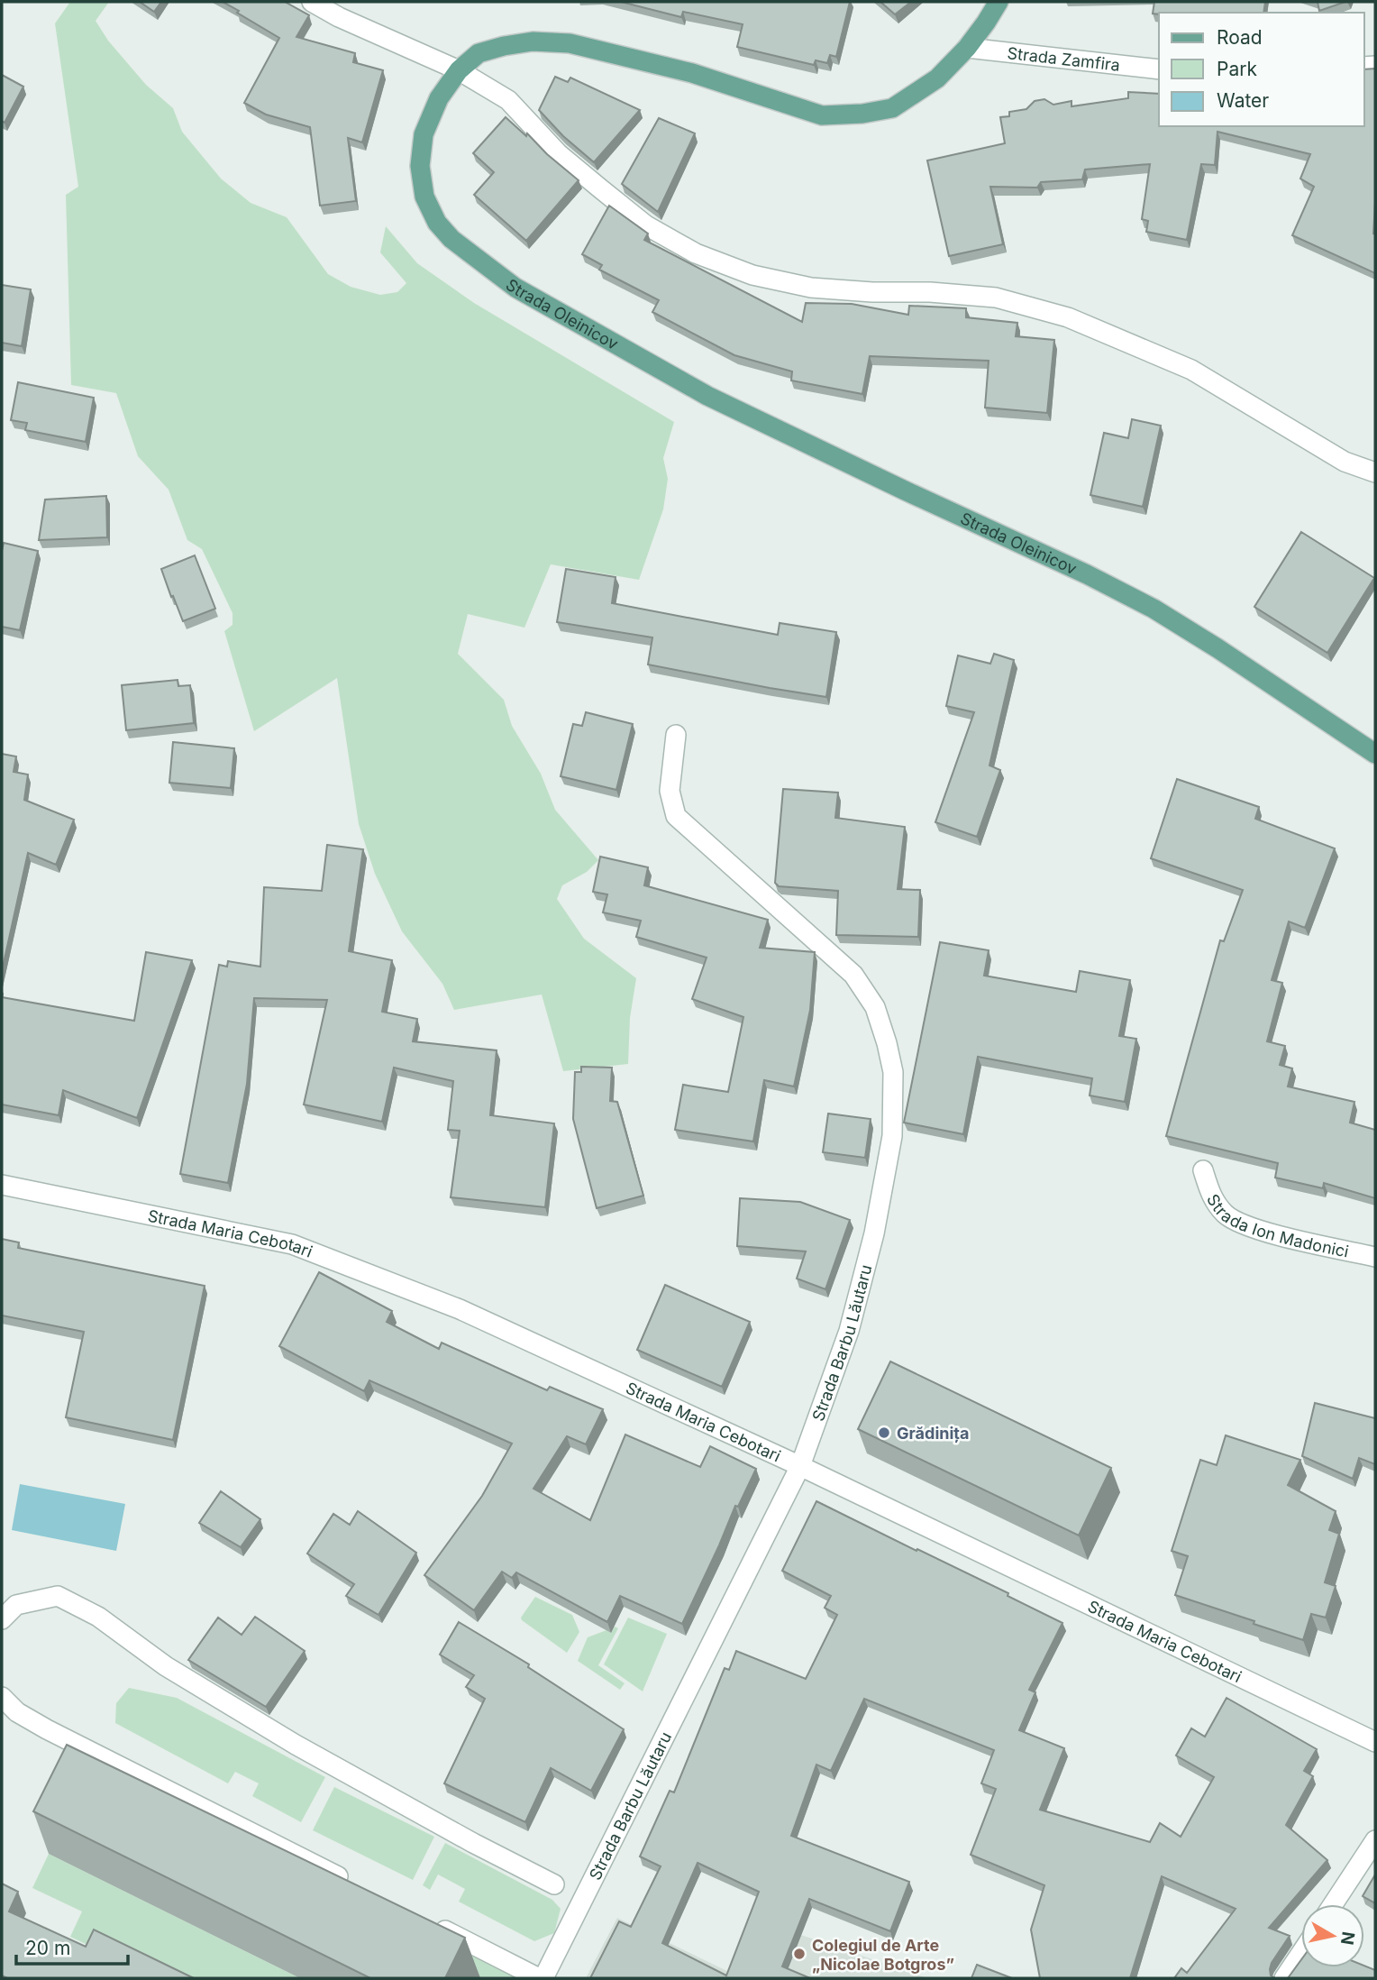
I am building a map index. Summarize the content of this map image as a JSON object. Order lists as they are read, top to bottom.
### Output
{
  "streets": {
    "main road": ["Strada Oleinicov"],
    "street": [
      "Strada Zamfira",
      "Strada Ion Madonici",
      "Strada Maria Cebotari",
      "Strada Barbu Lăutaru"
    ]
  },
  "crossings": [
    ["Strada Zamfira", "Strada Oleinicov"],
    ["Strada Maria Cebotari", "Strada Barbu Lăutaru"]
  ],
  "places": ["Grădinița", "Colegiul de Arte „Nicolae Botgros”"],
  "legend": ["Road", "Park", "Water"],
  "scale_bar": "20 m",
  "north": "right"
}
